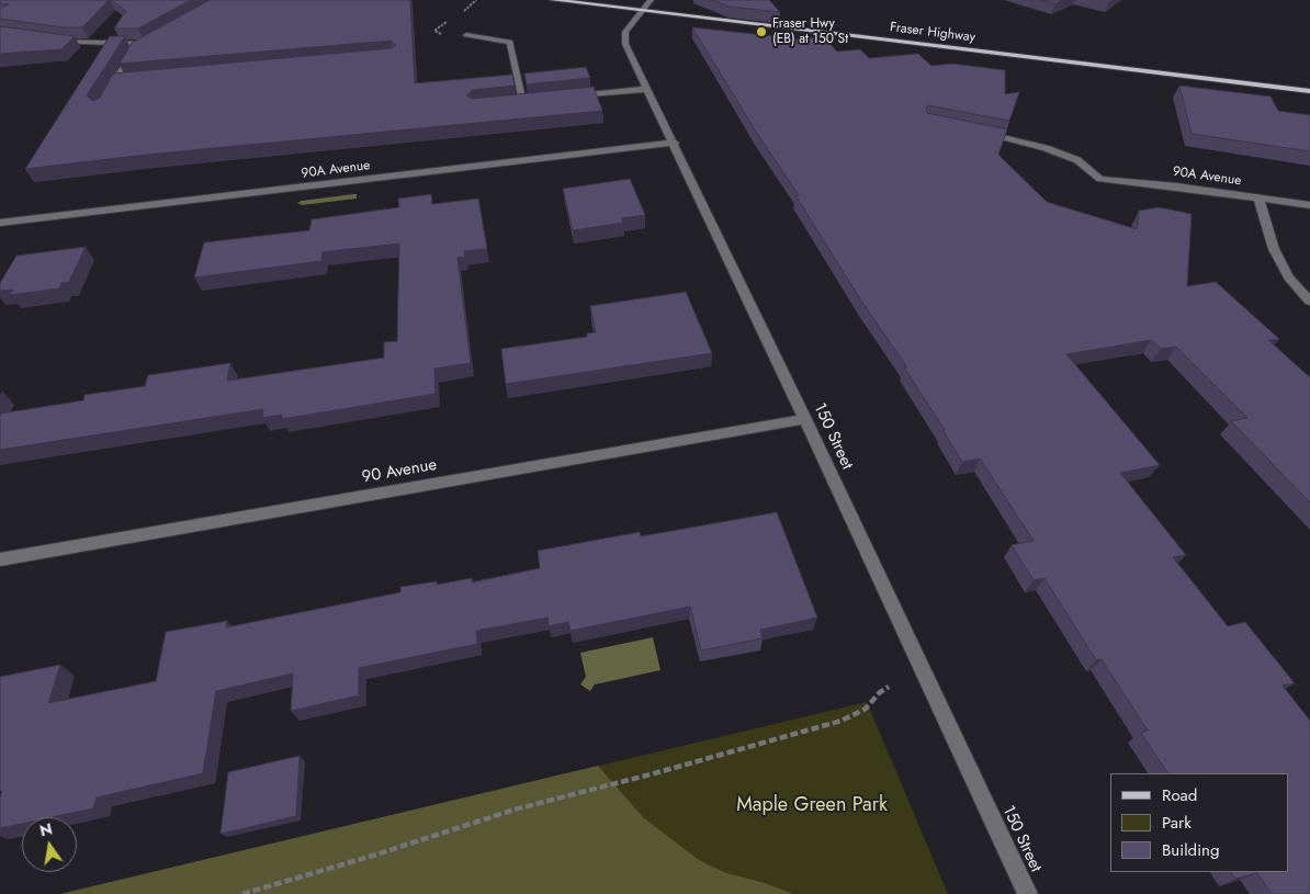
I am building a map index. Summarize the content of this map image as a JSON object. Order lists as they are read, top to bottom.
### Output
{
  "streets": {
    "main road": ["Fraser Highway"],
    "street": ["90A Avenue", "150 Street", "90 Avenue"]
  },
  "crossings": [
    ["Fraser Highway", "150 Street"],
    ["90A Avenue", "150 Street"],
    ["150 Street", "90 Avenue"]
  ],
  "parks": ["Maple Green Park"],
  "places": ["Fraser Hwy (EB) at 150 St"],
  "legend": ["Road", "Park", "Building"],
  "north": "top"
}
